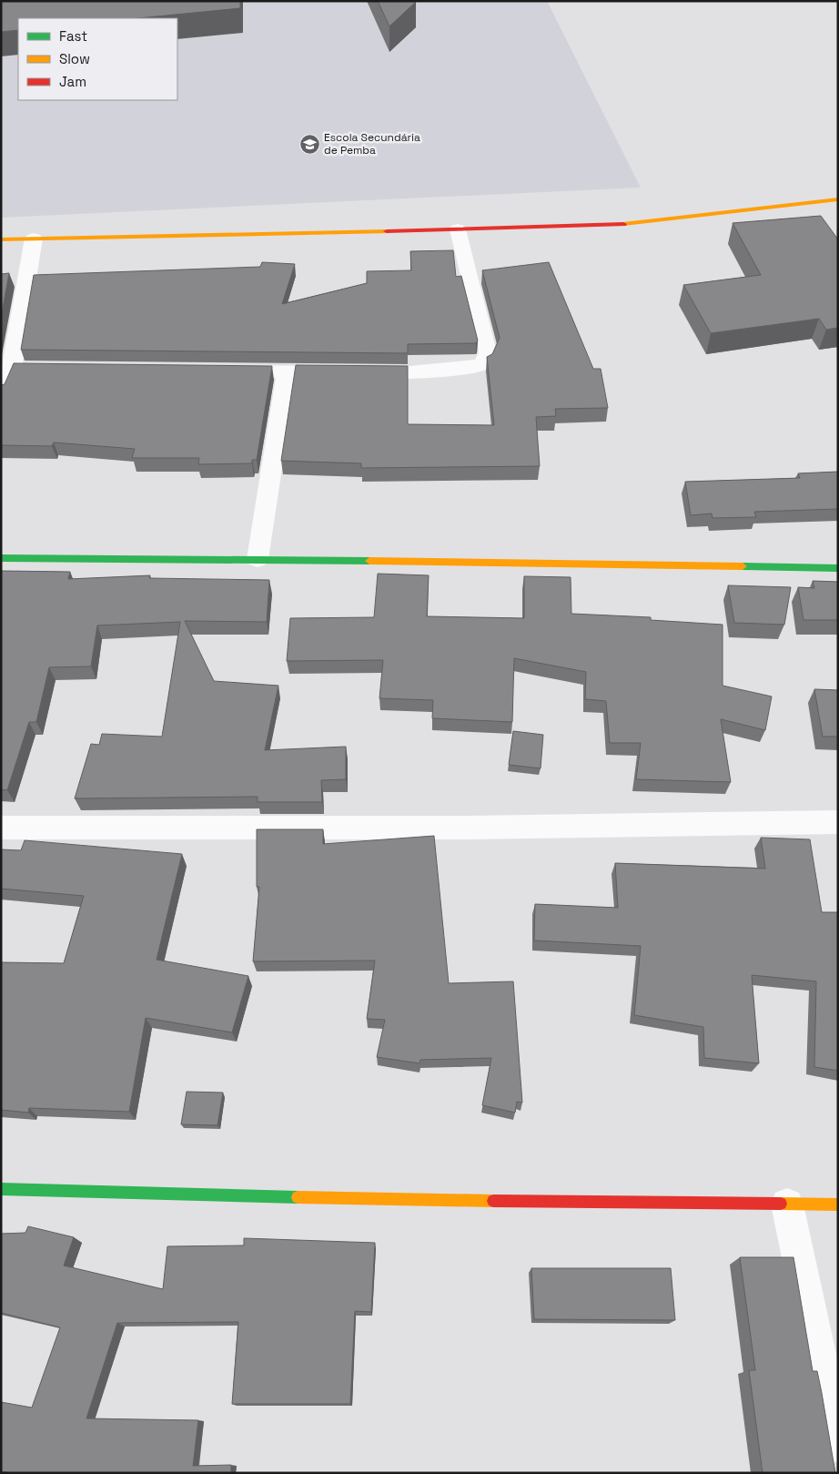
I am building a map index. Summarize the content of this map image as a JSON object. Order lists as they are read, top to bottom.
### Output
{
  "places": {
    "school or university": ["Escola Secundária de Pemba"]
  },
  "legend": ["Fast", "Slow", "Jam"]
}
